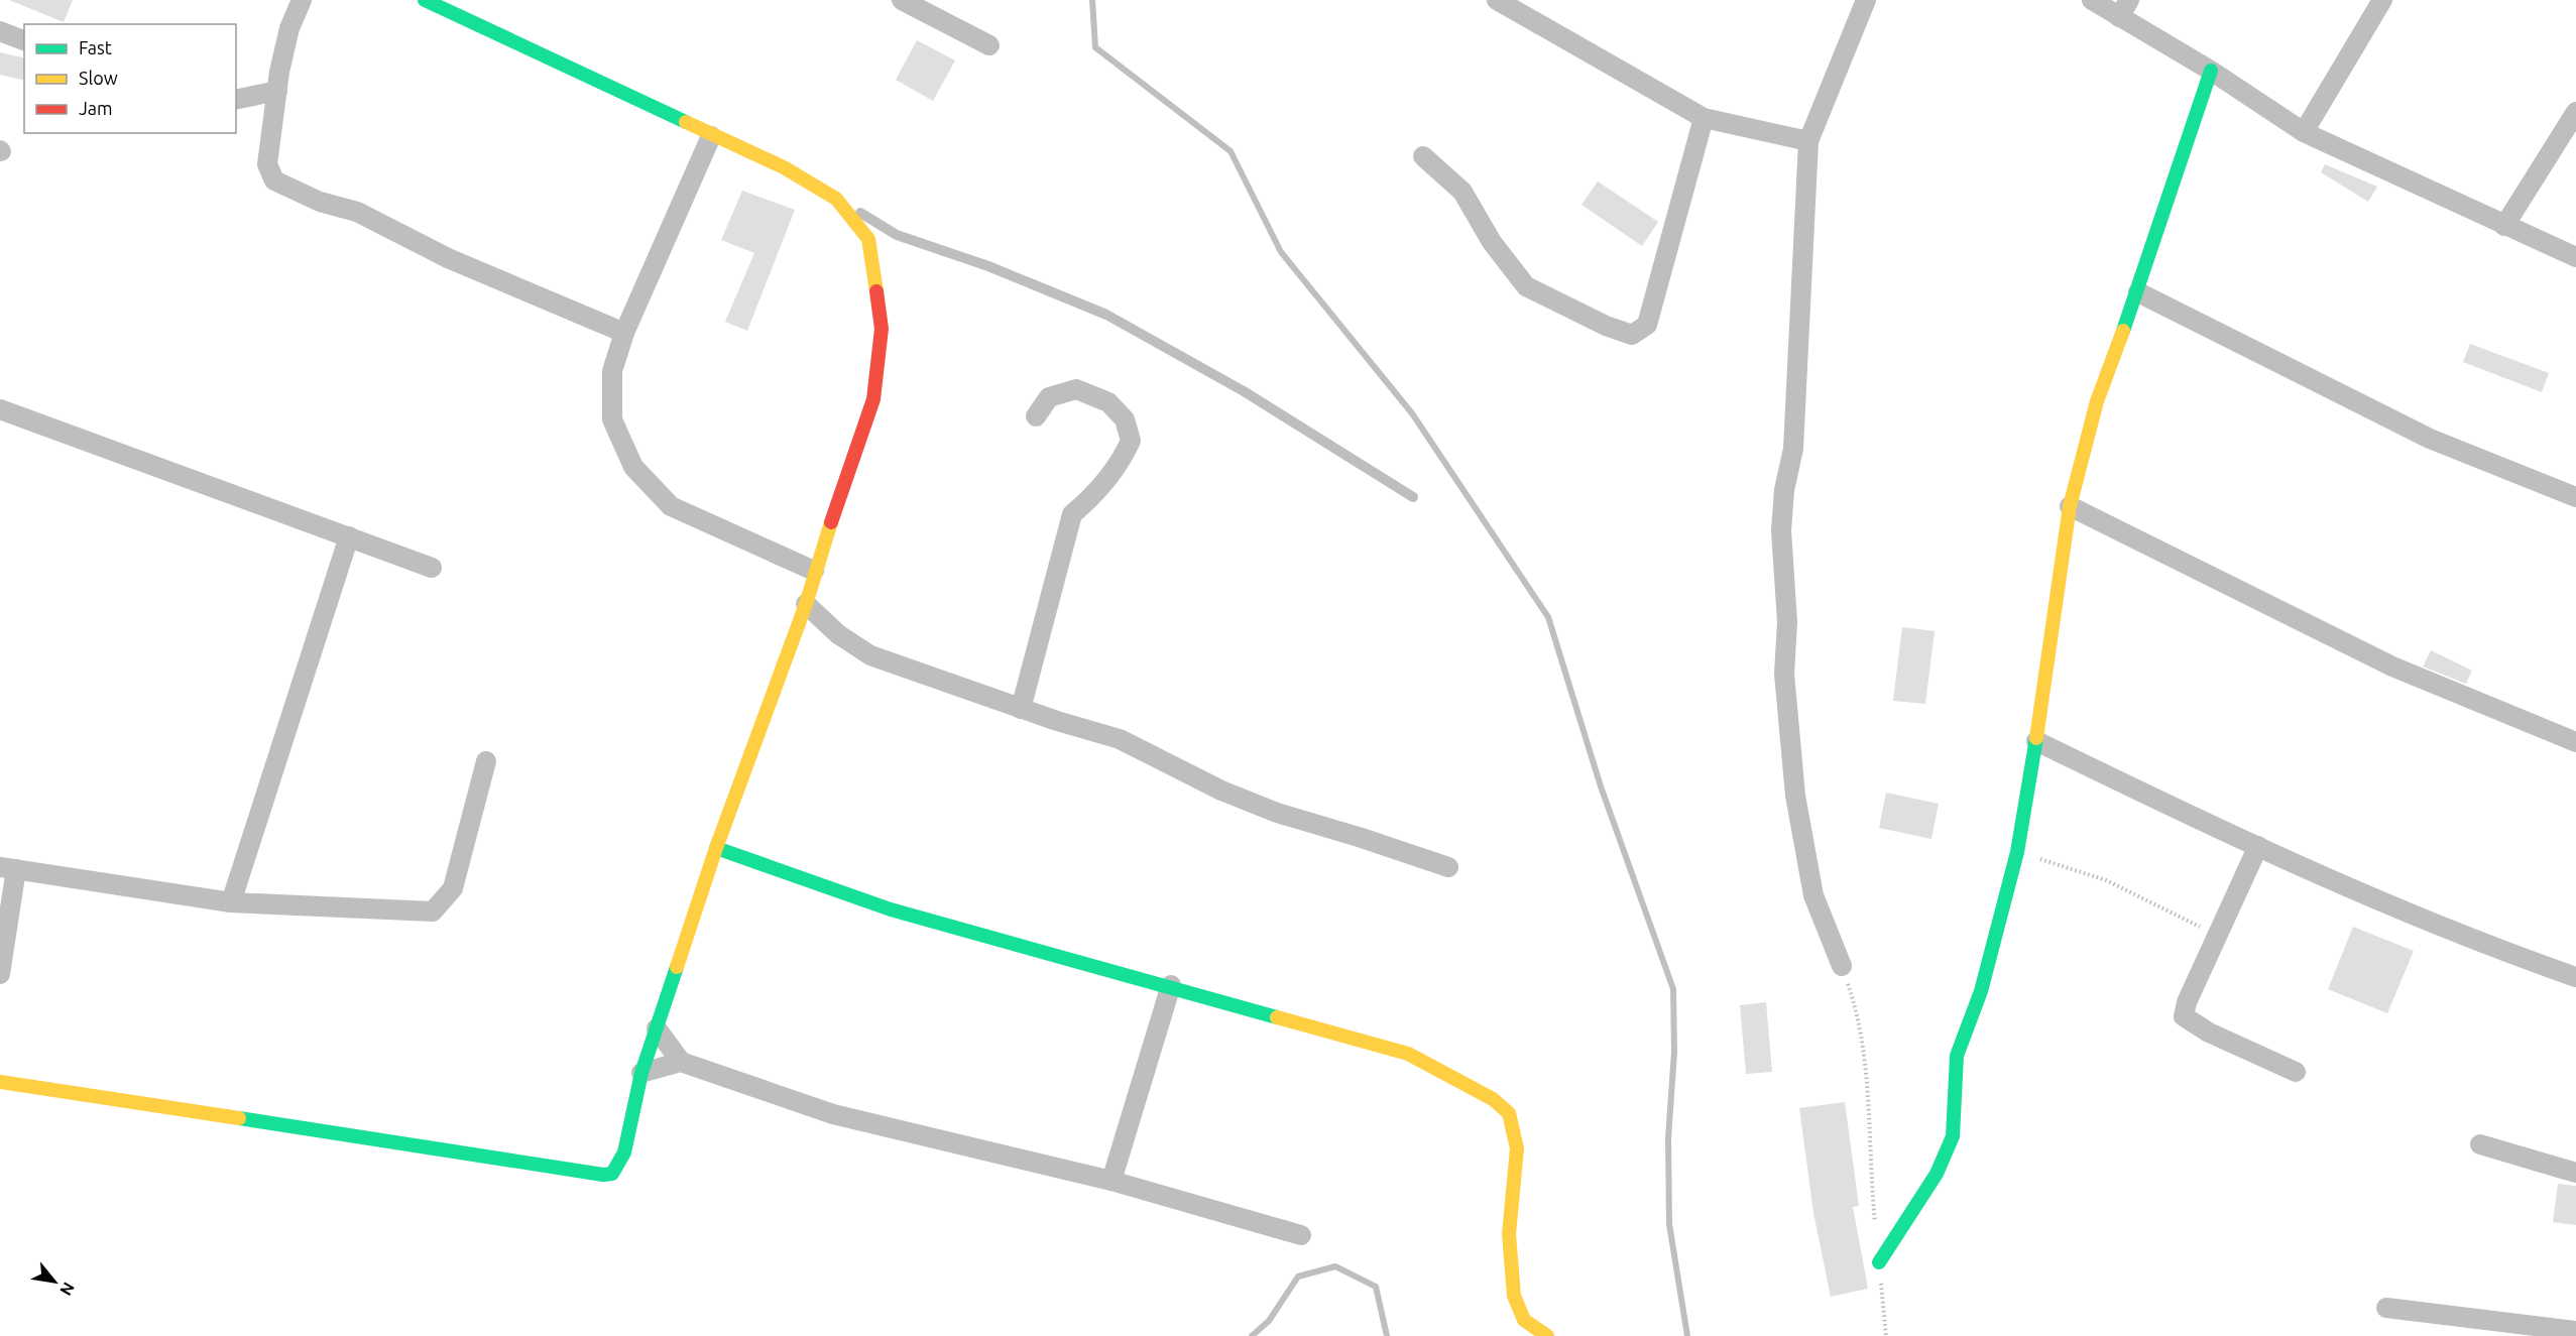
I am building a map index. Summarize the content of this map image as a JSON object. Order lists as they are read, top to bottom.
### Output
{
  "legend": ["Fast", "Slow", "Jam"],
  "north": "bottom right"
}
